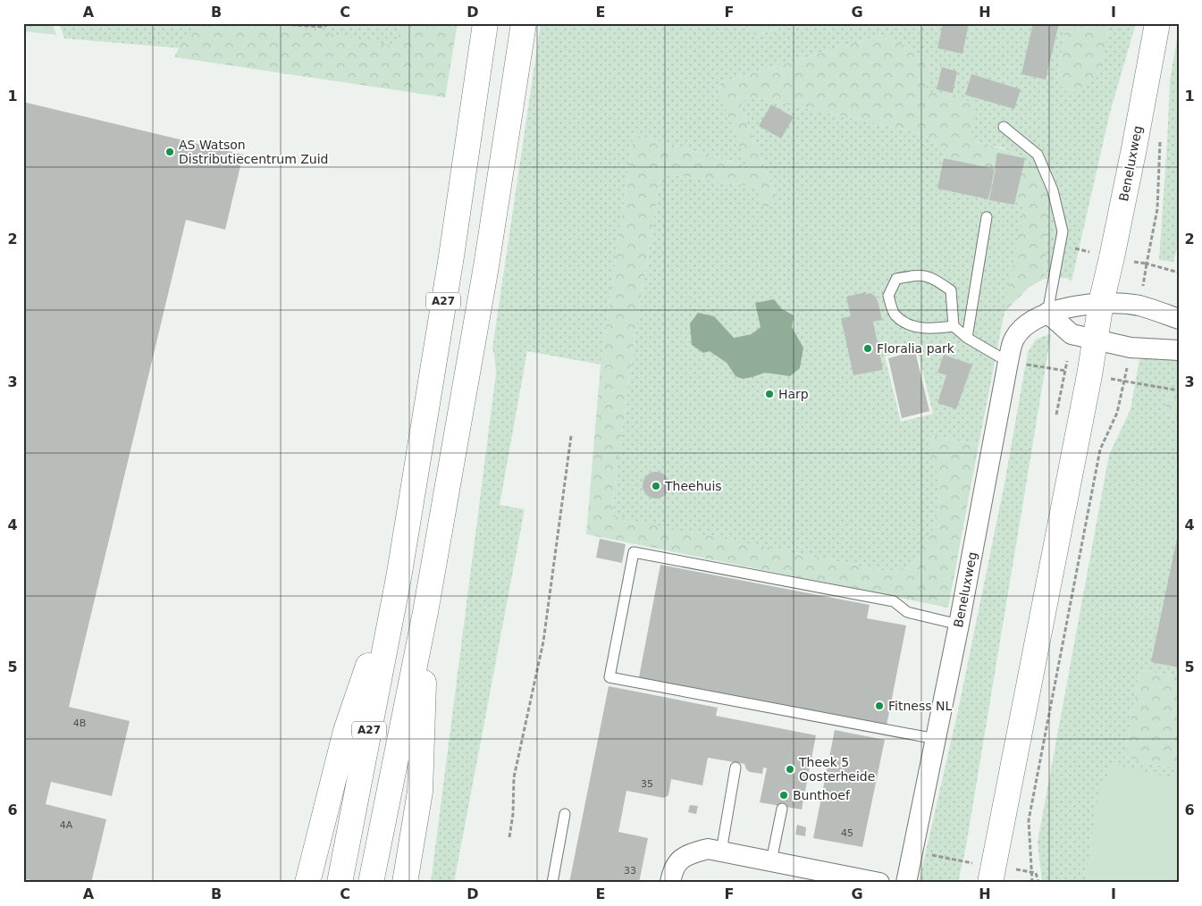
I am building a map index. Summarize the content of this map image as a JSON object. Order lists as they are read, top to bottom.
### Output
{
  "streets": {
    "main road": ["Beneluxweg", "A27"]
  },
  "places": [
    "AS Watson Distributiecentrum Zuid",
    "Floralia park",
    "Harp",
    "Theehuis",
    "Fitness NL",
    "Theek 5 Oosterheide",
    "Bunthoef"
  ],
  "house_numbers": [
    "4B",
    "35",
    "4A",
    "45",
    "33"
  ],
  "grid": {
    "columns": [
      "A",
      "B",
      "C",
      "D",
      "E",
      "F",
      "G",
      "H",
      "I"
    ],
    "rows": [
      "1",
      "2",
      "3",
      "4",
      "5",
      "6"
    ]
  }
}
